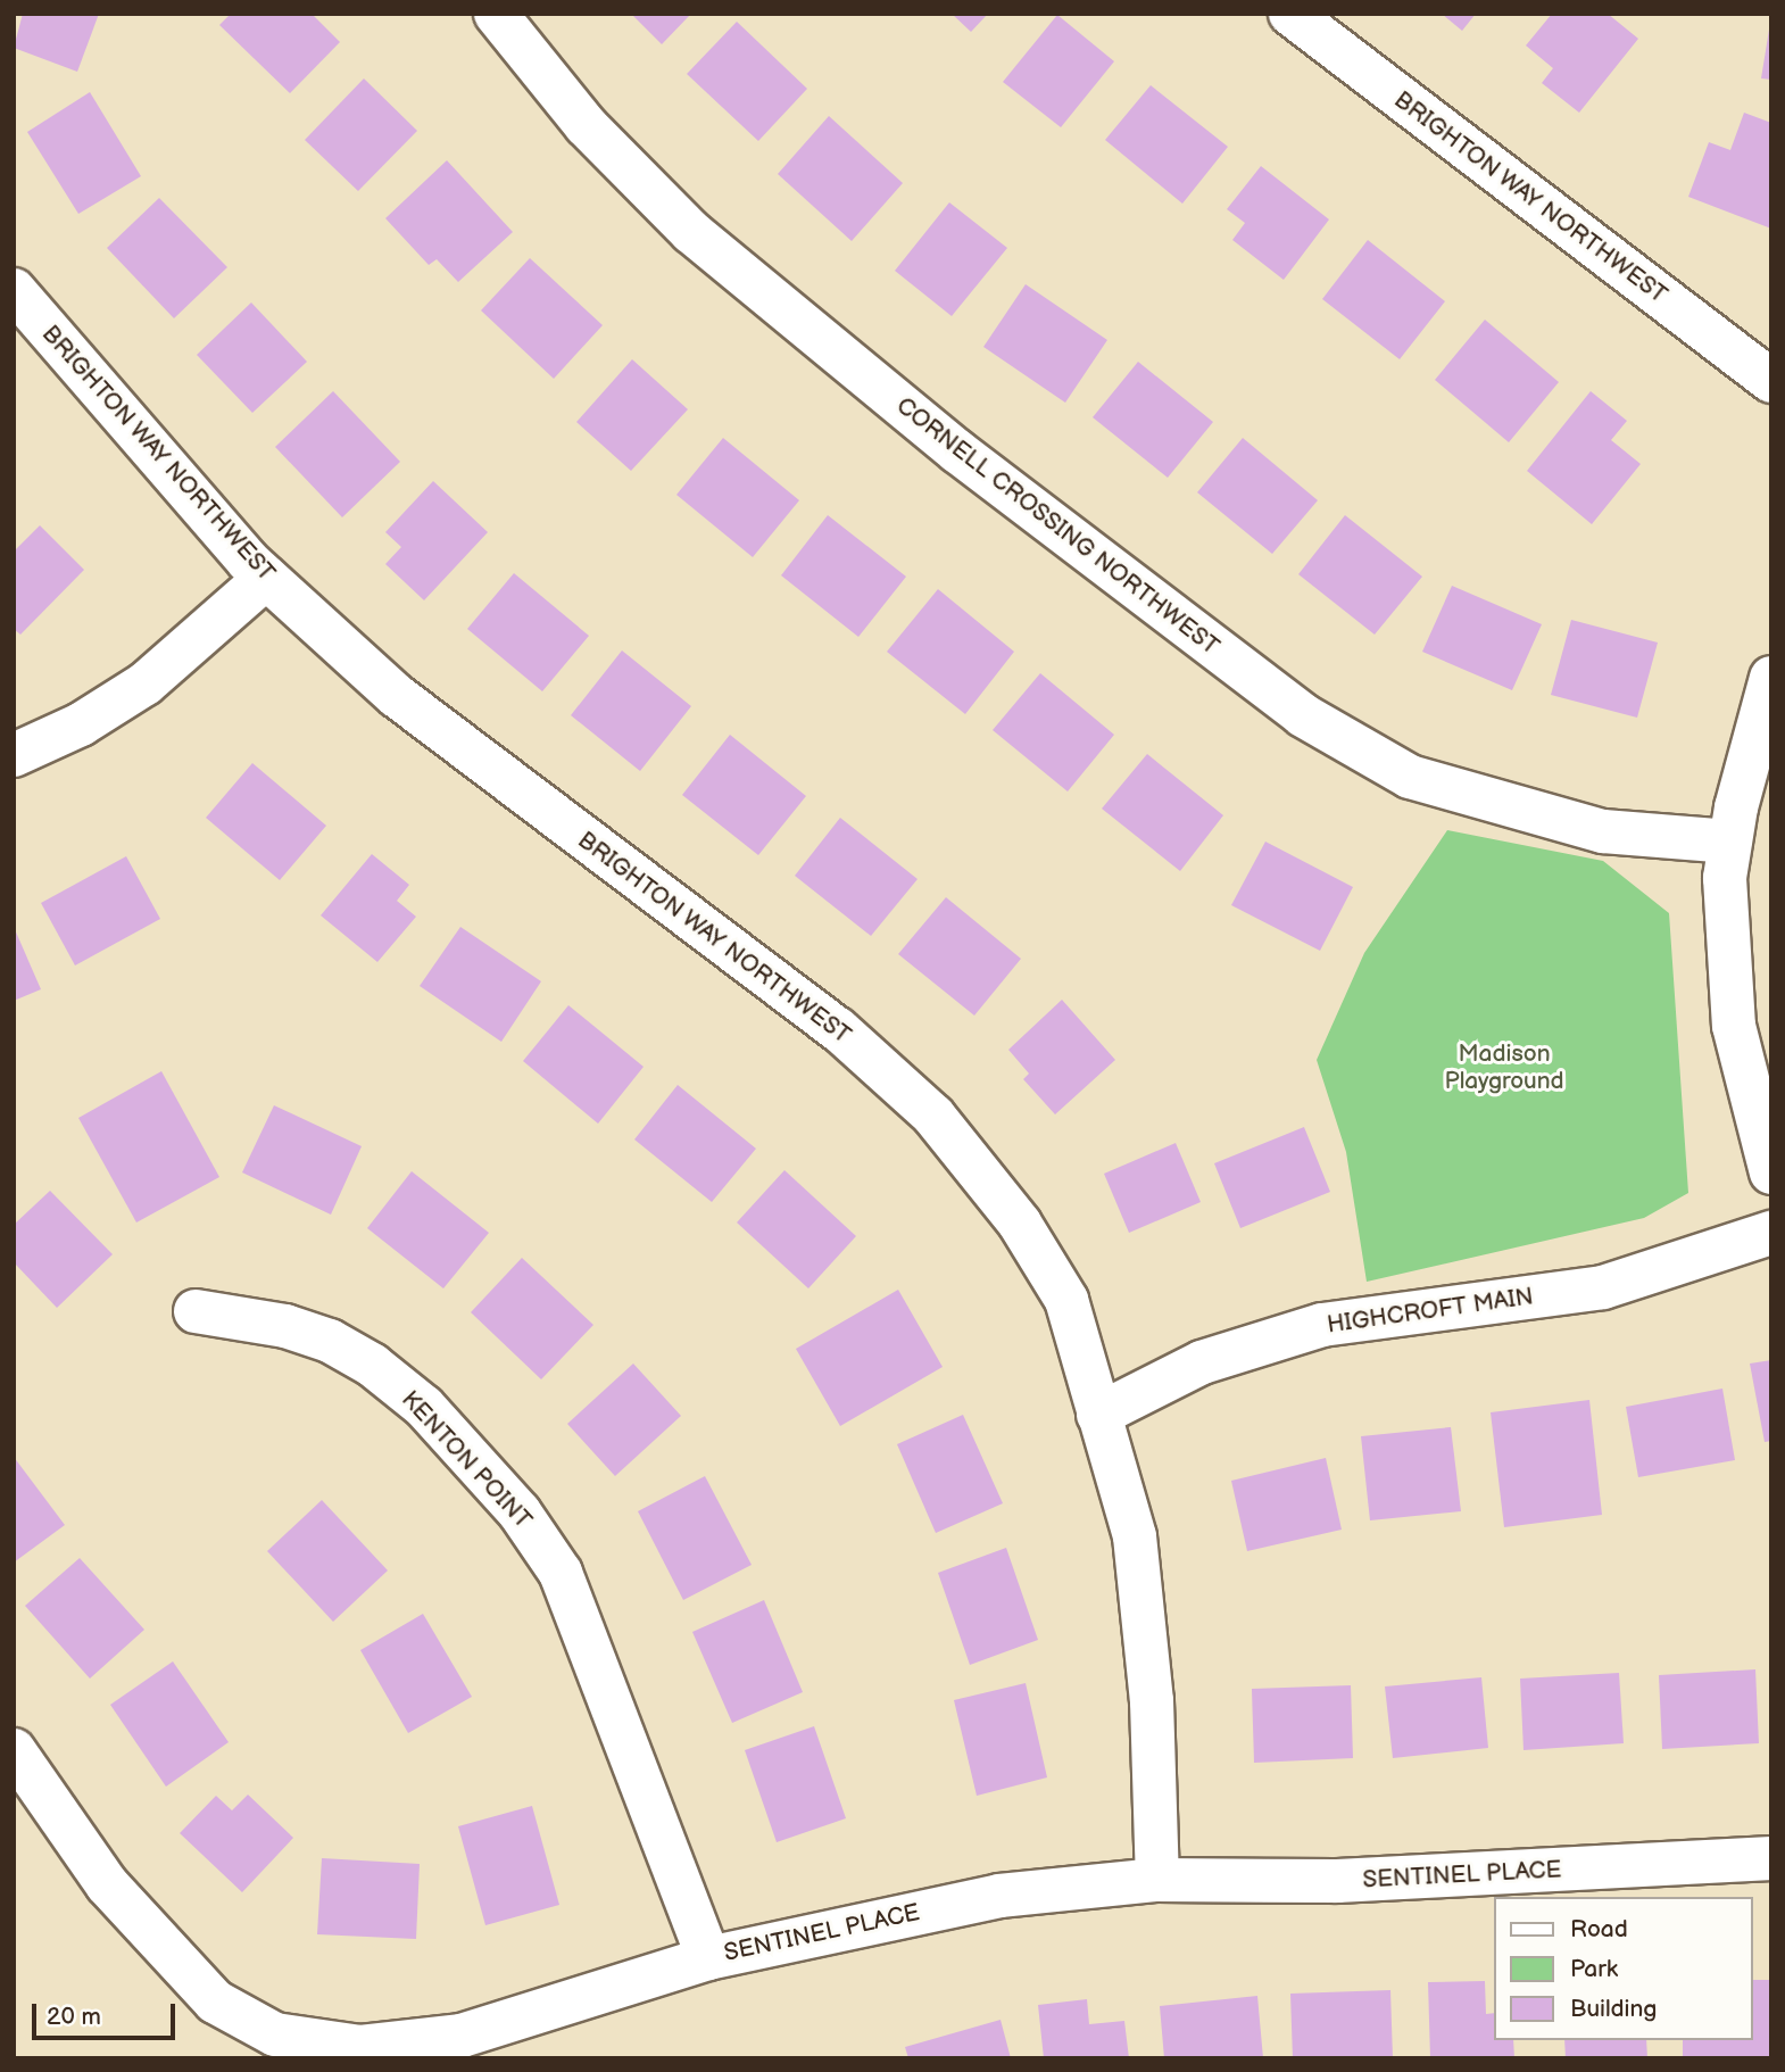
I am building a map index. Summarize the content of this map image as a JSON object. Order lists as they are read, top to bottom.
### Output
{
  "streets": {
    "street": [
      "BRIGHTON WAY NORTHWEST",
      "CORNELL CROSSING NORTHWEST",
      "HIGHCROFT MAIN",
      "KENTON POINT",
      "SENTINEL PLACE"
    ]
  },
  "crossings": [
    ["BRIGHTON WAY NORTHWEST", "HIGHCROFT MAIN"],
    ["BRIGHTON WAY NORTHWEST", "SENTINEL PLACE"],
    ["KENTON POINT", "SENTINEL PLACE"]
  ],
  "parks": ["Madison Playground"],
  "legend": ["Road", "Park", "Building"],
  "scale_bar": "20 m"
}
